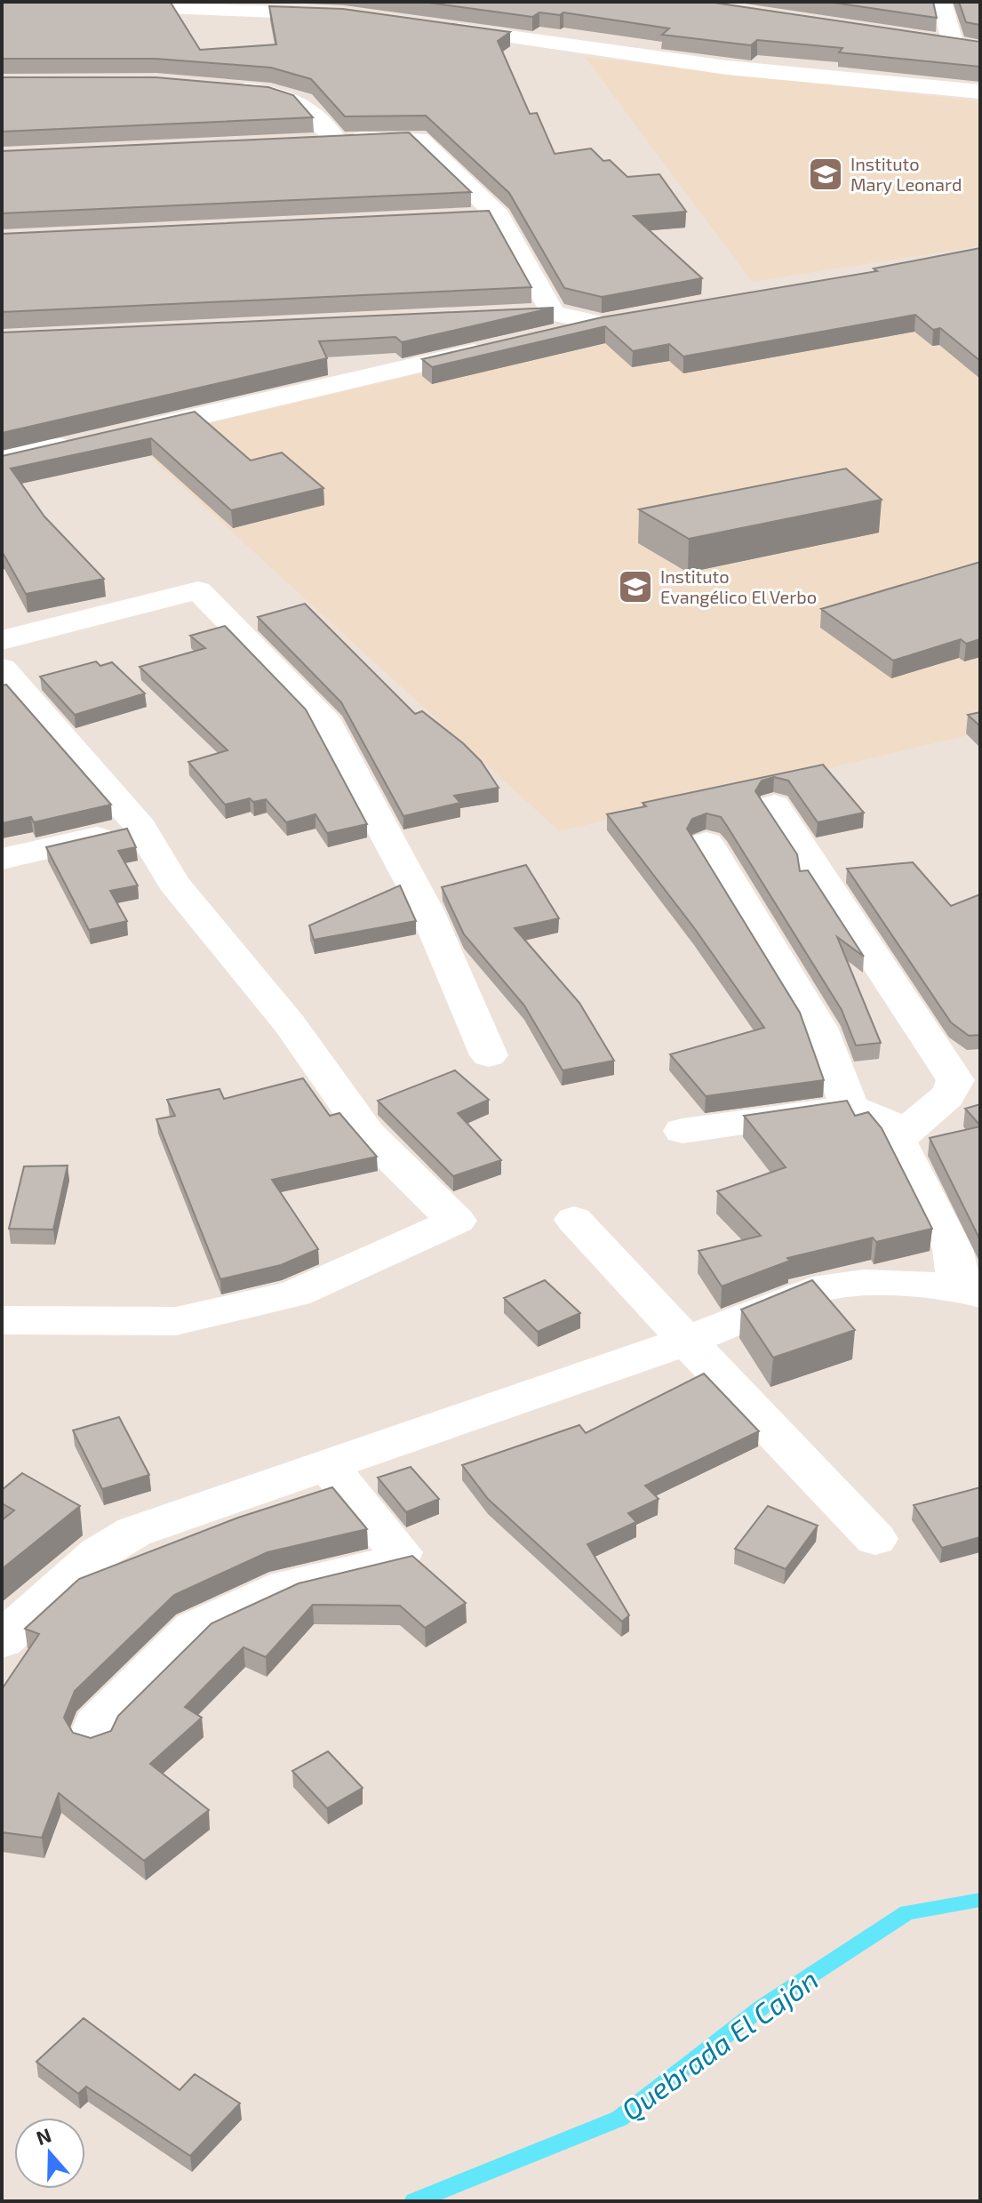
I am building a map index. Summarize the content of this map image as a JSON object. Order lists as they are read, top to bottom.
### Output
{
  "water": ["Quebrada El Cajón"],
  "places": {
    "school or university": ["Instituto Mary Leonard", "Instituto Evangélico El Verbo"]
  },
  "north": "top"
}
